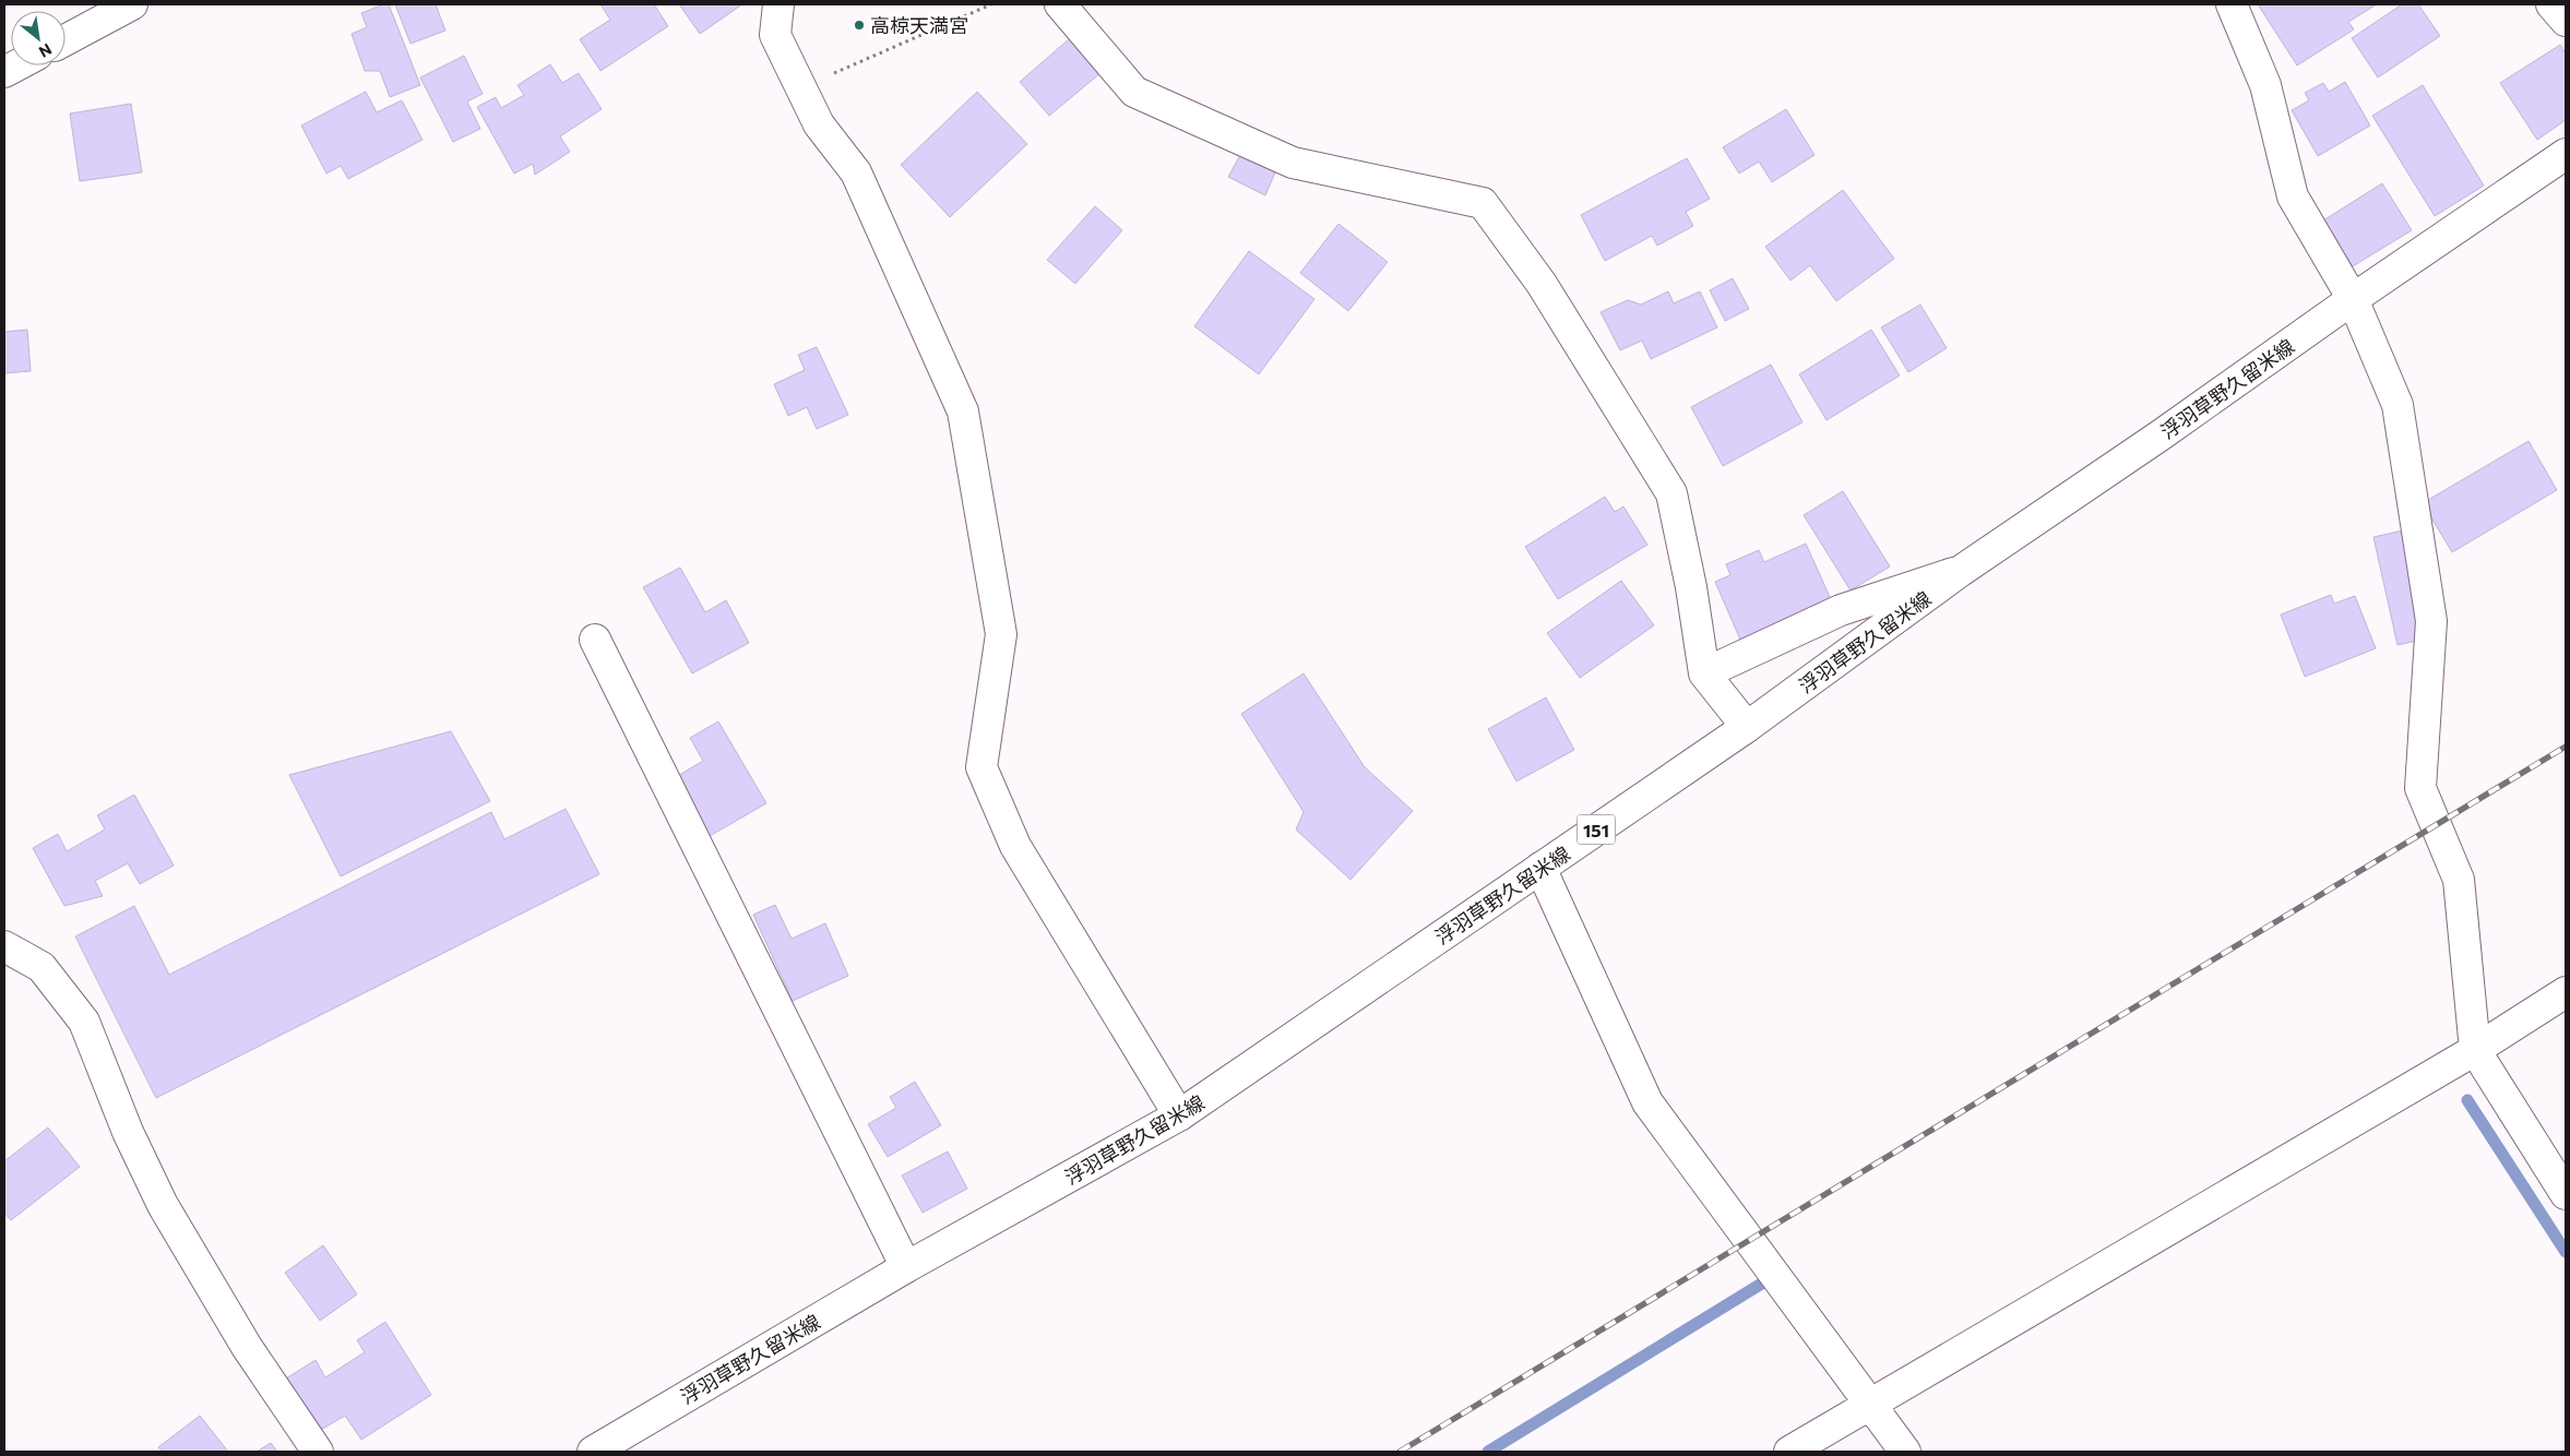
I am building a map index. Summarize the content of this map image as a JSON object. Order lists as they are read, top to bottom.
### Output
{
  "streets": {
    "street": ["浮羽草野久留米線", "151"]
  },
  "places": ["高椋天満宮"],
  "north": "bottom right"
}
